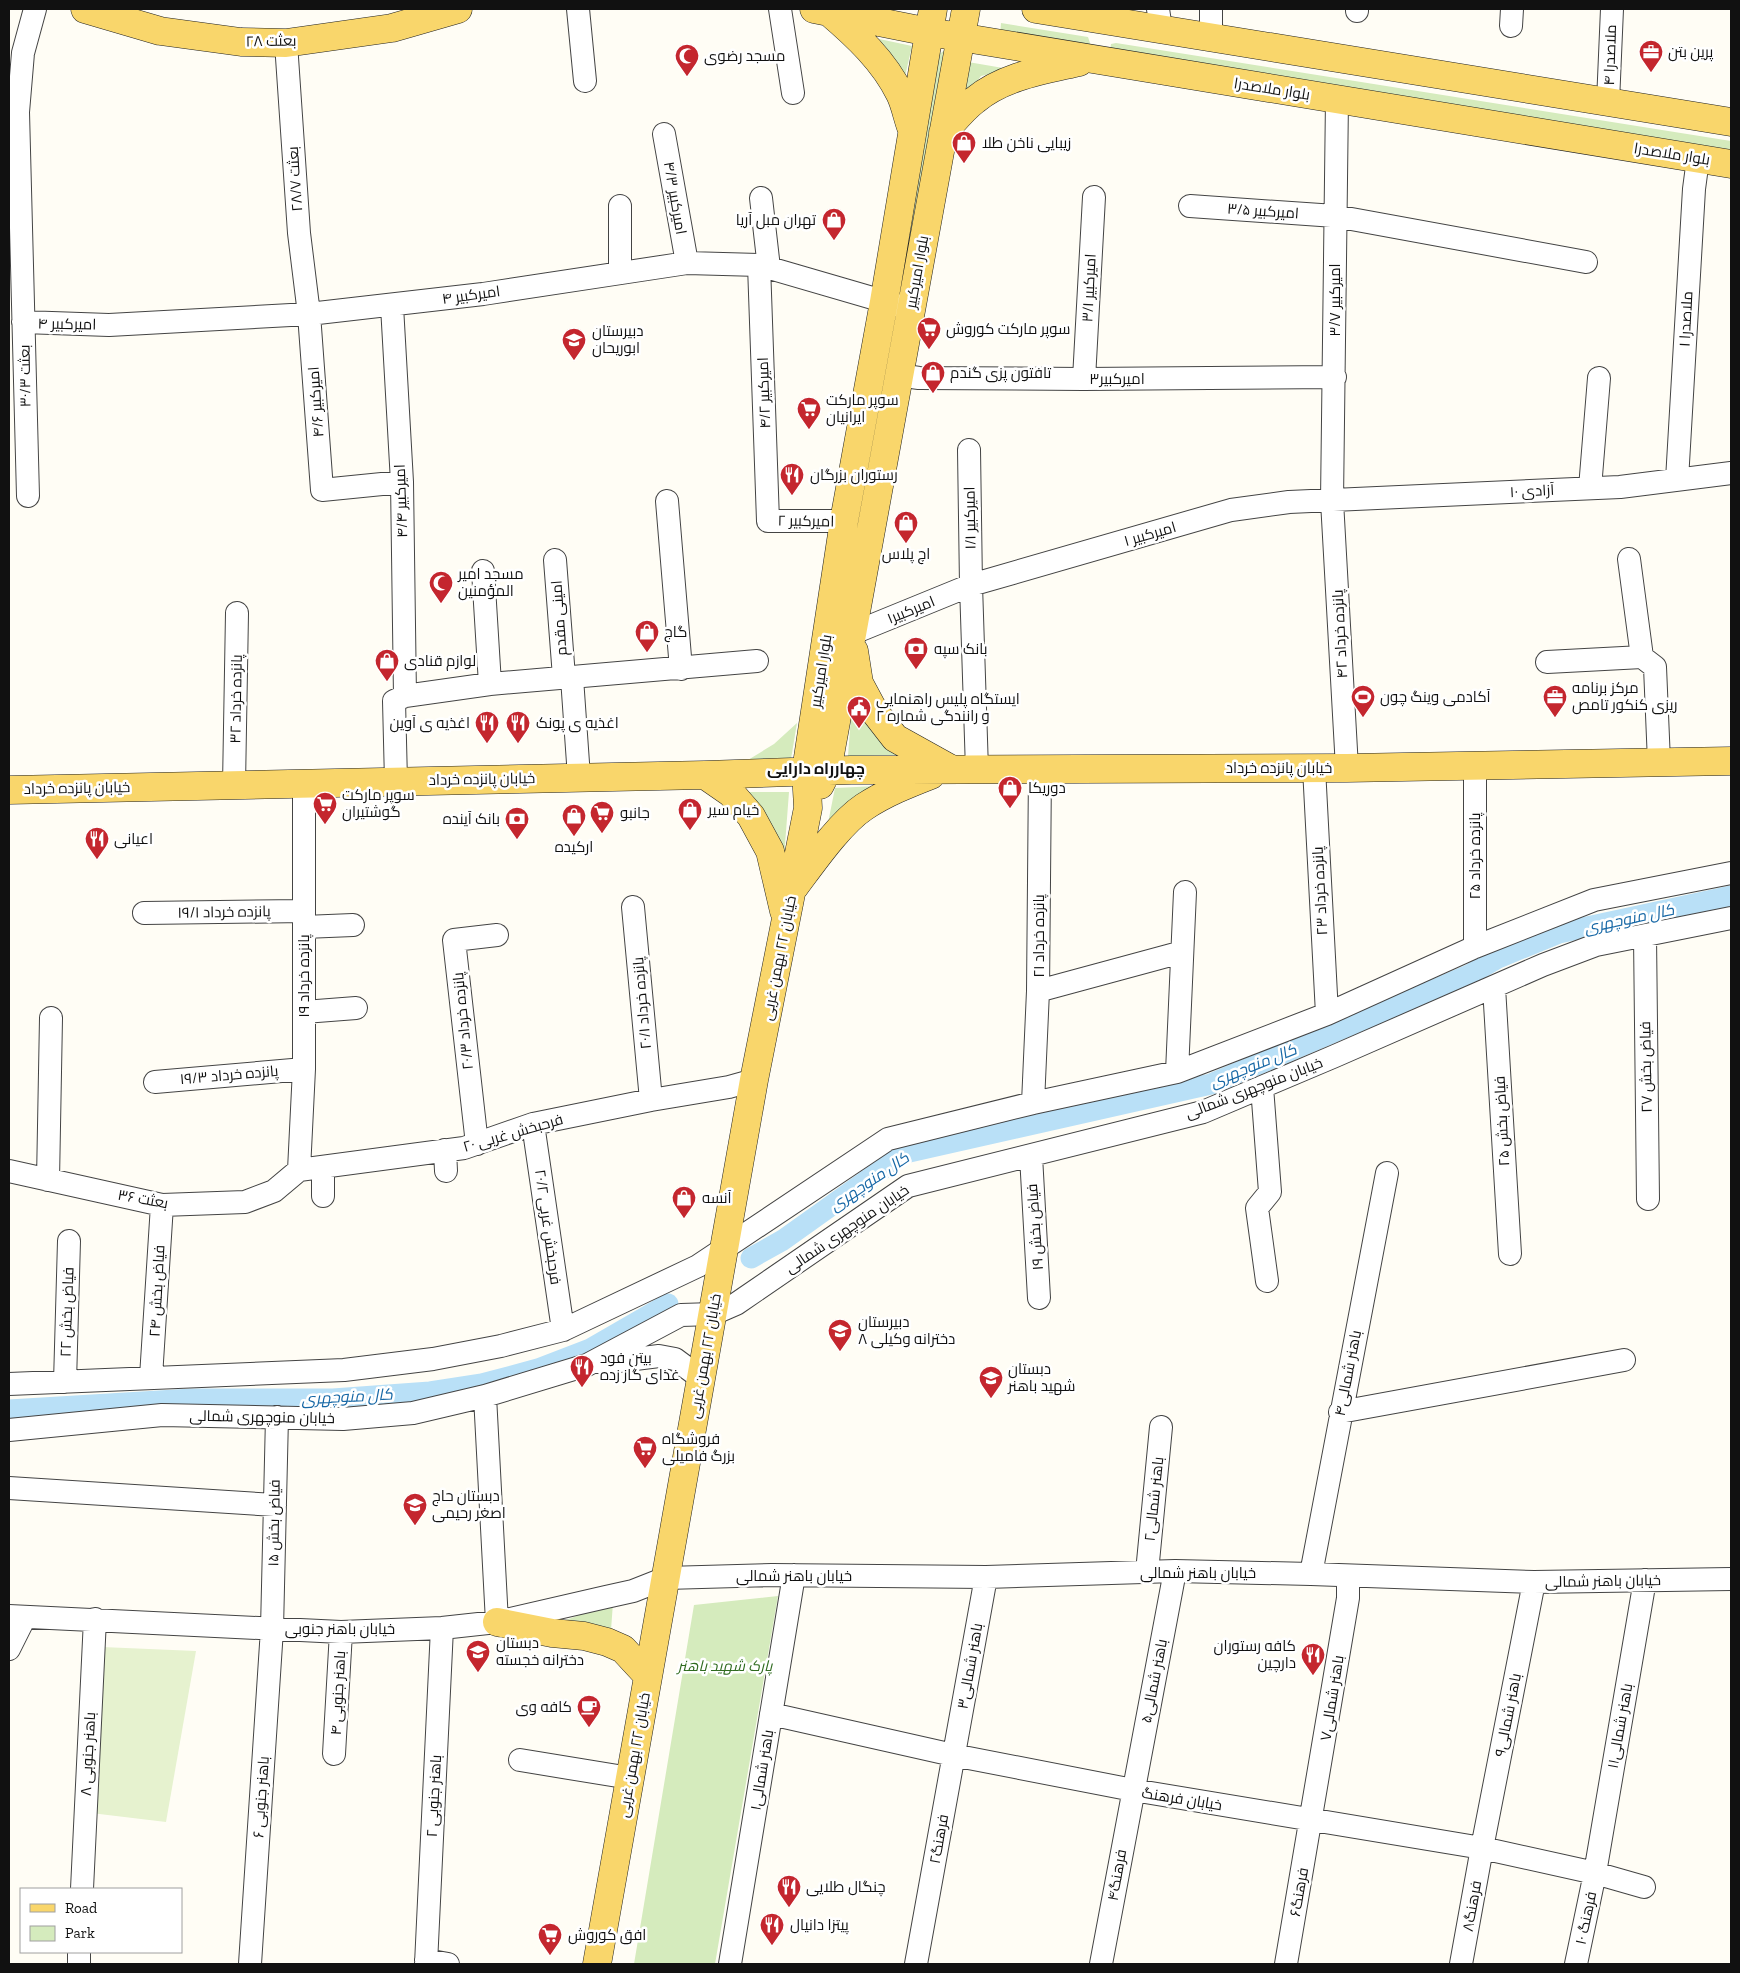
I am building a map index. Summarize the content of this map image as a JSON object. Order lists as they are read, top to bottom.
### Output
{
  "streets": {
    "main road": [
      "بعثت ۲۸",
      "بلوار ملاصدرا",
      "بلوار امیرکبیر",
      "خیابان پانزده خرداد",
      "خیابان ۲۲ بهمن غربی"
    ],
    "street": [
      "ملاصدرا ۴",
      "بعثت ۲۸/۷",
      "امیرکبیر ۴/۳",
      "امیرکبیر ۳/۵",
      "امیرکبیر ۳/۱",
      "امیرکبیر ۴",
      "امیرکبیر ۳/۷",
      "ملاصدرا ۱",
      "بعثت ۳۰/۳",
      "امیرکبیر۳",
      "امیرکبیر ۴/۲",
      "امیرکبیر ۴/۶",
      "آزادی ۱۰",
      "امیرکبیر ۴/۴",
      "امیرکبیر ۱/۱",
      "امیرکبیر ۲",
      "امیرکبیر ۱",
      "امیرکبیر۱",
      "امینی مقدم",
      "پانزده خرداد ۴۲",
      "پانزده خرداد ۳۲",
      "پانزده خرداد ۲۵",
      "پانزده خرداد ۲۳",
      "پانزده خرداد ۱۹/۱",
      "پانزده خرداد ۲۱",
      "پانزده خرداد ۱۹",
      "پانزده خرداد ۲۰/۱",
      "پانزده خرداد ۲۰/۳",
      "فیاض بخش ۲۷",
      "پانزده خرداد ۱۹/۳",
      "خیابان منوچهری شمالی",
      "فیاض بخش ۲۵",
      "فرحبخش غربی ۲۰",
      "بعثت ۳۶",
      "فرحبخش غربی ۲۰/۲",
      "فیاض بخش ۱۹",
      "فیاض بخش ۲۴",
      "فیاض بخش ۲۲",
      "باهنر شمالی۴",
      "باهنر شمالی۲",
      "فیاض بخش ۱۵",
      "خیابان باهنر شمالی",
      "خیابان باهنر جنوبی",
      "باهنر شمالی۳",
      "باهنر شمالی۵",
      "باهنر جنوبی ۴",
      "باهنر شمالی۷",
      "باهنر شمالی۹",
      "باهنر شمالی۱۱",
      "باهنر جنوبی ۸",
      "باهنر شمالی۱",
      "باهنر جنوبی ۲",
      "باهنر جنوبی ۶",
      "خیابان فرهنگ",
      "فرهنگ۲",
      "فرهنگ۴",
      "فرهنگ۶",
      "فرهنگ۸",
      "فرهنگ ۱۰"
    ]
  },
  "crossings": [
    ["بعثت ۲۸", "بعثت ۲۸/۷"],
    ["بلوار ملاصدرا", "بلوار امیرکبیر"],
    ["بلوار ملاصدرا", "امیرکبیر ۳/۷"],
    ["بلوار ملاصدرا", "ملاصدرا ۱"],
    ["بعثت ۲۸/۷", "امیرکبیر ۴"],
    ["بعثت ۲۸/۷", "امیرکبیر ۴/۶"],
    ["امیرکبیر ۴/۳", "امیرکبیر ۴"],
    ["امیرکبیر ۳/۵", "امیرکبیر ۳/۷"],
    ["بلوار امیرکبیر", "امیرکبیر ۴"],
    ["بلوار امیرکبیر", "امیرکبیر۳"],
    ["بلوار امیرکبیر", "امیرکبیر ۲"],
    ["بلوار امیرکبیر", "امیرکبیر۱"],
    ["بلوار امیرکبیر", "خیابان پانزده خرداد"],
    ["بلوار امیرکبیر", "خیابان ۲۲ بهمن غربی"],
    ["امیرکبیر ۳/۱", "امیرکبیر۳"],
    ["امیرکبیر ۴", "بعثت ۳۰/۳"],
    ["امیرکبیر ۴", "امیرکبیر ۴/۲"],
    ["امیرکبیر ۴", "امیرکبیر ۴/۶"],
    ["امیرکبیر ۴", "امیرکبیر ۴/۴"],
    ["امیرکبیر ۳/۷", "امیرکبیر۳"],
    ["امیرکبیر ۳/۷", "آزادی ۱۰"],
    ["امیرکبیر ۳/۷", "امیرکبیر ۱"],
    ["امیرکبیر ۳/۷", "پانزده خرداد ۴۲"],
    ["ملاصدرا ۱", "آزادی ۱۰"],
    ["امیرکبیر ۴/۲", "امیرکبیر ۲"],
    ["امیرکبیر ۴/۶", "امیرکبیر ۴/۴"],
    ["آزادی ۱۰", "امیرکبیر ۱"],
    ["آزادی ۱۰", "پانزده خرداد ۴۲"],
    ["امیرکبیر ۱/۱", "امیرکبیر ۱"],
    ["امیرکبیر ۱/۱", "امیرکبیر۱"],
    ["امیرکبیر ۱/۱", "خیابان پانزده خرداد"],
    ["امیرکبیر ۱", "امیرکبیر۱"],
    ["امیرکبیر ۱", "پانزده خرداد ۴۲"],
    ["امینی مقدم", "خیابان پانزده خرداد"],
    ["پانزده خرداد ۴۲", "خیابان پانزده خرداد"],
    ["پانزده خرداد ۳۲", "خیابان پانزده خرداد"],
    ["خیابان پانزده خرداد", "پانزده خرداد ۲۵"],
    ["خیابان پانزده خرداد", "پانزده خرداد ۲۳"],
    ["خیابان پانزده خرداد", "پانزده خرداد ۲۱"],
    ["خیابان پانزده خرداد", "خیابان ۲۲ بهمن غربی"],
    ["خیابان پانزده خرداد", "پانزده خرداد ۱۹"],
    ["پانزده خرداد ۱۹/۱", "پانزده خرداد ۱۹"],
    ["خیابان ۲۲ بهمن غربی", "خیابان منوچهری شمالی"],
    ["خیابان ۲۲ بهمن غربی", "فرحبخش غربی ۲۰"],
    ["خیابان ۲۲ بهمن غربی", "خیابان باهنر شمالی"],
    ["خیابان ۲۲ بهمن غربی", "خیابان باهنر جنوبی"],
    ["پانزده خرداد ۱۹", "پانزده خرداد ۱۹/۳"],
    ["پانزده خرداد ۱۹", "فرحبخش غربی ۲۰"],
    ["پانزده خرداد ۱۹", "بعثت ۳۶"],
    ["پانزده خرداد ۲۰/۱", "فرحبخش غربی ۲۰"],
    ["پانزده خرداد ۲۰/۳", "فرحبخش غربی ۲۰"],
    ["فیاض بخش ۲۷", "خیابان منوچهری شمالی"],
    ["خیابان منوچهری شمالی", "فیاض بخش ۲۵"],
    ["خیابان منوچهری شمالی", "فیاض بخش ۱۹"],
    ["خیابان منوچهری شمالی", "فیاض بخش ۱۵"],
    ["فرحبخش غربی ۲۰", "بعثت ۳۶"],
    ["فرحبخش غربی ۲۰", "فرحبخش غربی ۲۰/۲"],
    ["بعثت ۳۶", "فیاض بخش ۲۴"],
    ["باهنر شمالی۴", "خیابان باهنر شمالی"],
    ["باهنر شمالی۲", "خیابان باهنر شمالی"],
    ["فیاض بخش ۱۵", "خیابان باهنر جنوبی"],
    ["فیاض بخش ۱۵", "باهنر جنوبی ۶"],
    ["خیابان باهنر شمالی", "خیابان باهنر جنوبی"],
    ["خیابان باهنر شمالی", "باهنر شمالی۳"],
    ["خیابان باهنر شمالی", "باهنر شمالی۵"],
    ["خیابان باهنر شمالی", "باهنر شمالی۷"],
    ["خیابان باهنر شمالی", "باهنر شمالی۹"],
    ["خیابان باهنر شمالی", "باهنر شمالی۱۱"],
    ["خیابان باهنر شمالی", "باهنر شمالی۱"],
    ["خیابان باهنر جنوبی", "باهنر جنوبی ۴"],
    ["خیابان باهنر جنوبی", "باهنر جنوبی ۸"],
    ["خیابان باهنر جنوبی", "باهنر جنوبی ۲"],
    ["خیابان باهنر جنوبی", "باهنر جنوبی ۶"],
    ["باهنر شمالی۳", "خیابان فرهنگ"],
    ["باهنر شمالی۳", "فرهنگ۲"],
    ["باهنر شمالی۵", "خیابان فرهنگ"],
    ["باهنر شمالی۵", "فرهنگ۴"],
    ["باهنر شمالی۷", "خیابان فرهنگ"],
    ["باهنر شمالی۷", "فرهنگ۶"],
    ["باهنر شمالی۹", "خیابان فرهنگ"],
    ["باهنر شمالی۹", "فرهنگ۸"],
    ["باهنر شمالی۱۱", "خیابان فرهنگ"],
    ["باهنر شمالی۱۱", "فرهنگ ۱۰"],
    ["باهنر شمالی۱", "خیابان فرهنگ"],
    ["خیابان فرهنگ", "فرهنگ۲"],
    ["خیابان فرهنگ", "فرهنگ۴"],
    ["خیابان فرهنگ", "فرهنگ۶"],
    ["خیابان فرهنگ", "فرهنگ۸"],
    ["خیابان فرهنگ", "فرهنگ ۱۰"]
  ],
  "districts": ["چهارراه دارایی"],
  "water": ["کال منوچهری"],
  "parks": ["پارک شهید باهنر"],
  "places": {
    "office": ["پرین بتن", "مرکز برنامه ریزی کنکور تامص"],
    "mosque": ["مسجد رضوی", "مسجد امیر المؤمنین"],
    "shop": [
      "زیبایی ناخن طلا",
      "تهران مبل آریا",
      "تافتون پزی گندم",
      "اچ پلاس",
      "گاج",
      "لوازم قنادی",
      "دوریکا",
      "خیام سیر",
      "ارکیده",
      "آنسه"
    ],
    "supermarket": [
      "سوپر مارکت کوروش",
      "سوپر مارکت ایرانیان",
      "سوپر مارکت گوشتیران",
      "جانبو",
      "فروشگاه بزرگ فامیلی",
      "افق کوروش"
    ],
    "school or university": [
      "دبیرستان ابوریحان",
      "دبیرستان دخترانه وکیلی ۸",
      "دبستان شهید باهنر",
      "دبستان حاج اصغر رحیمی",
      "دبستان دخترانه خجسته"
    ],
    "restaurant": [
      "رستوران بزرگان",
      "اغذیه ی آوین",
      "اغذیه ی پونک",
      "اعیانی",
      "بیتن فود غذای گاز زده",
      "کافه رستوران دارچین",
      "چنگال طلایی",
      "پیتزا دانیال"
    ],
    "bank": ["بانک سپه", "بانک آینده"],
    "sports": ["آکادمی وینگ چون"],
    "public building": ["ایستگاه پلیس راهنمایی و رانندگی شماره ۲"],
    "cafe": ["کافه وی"]
  },
  "legend": ["Road", "Park"]
}
